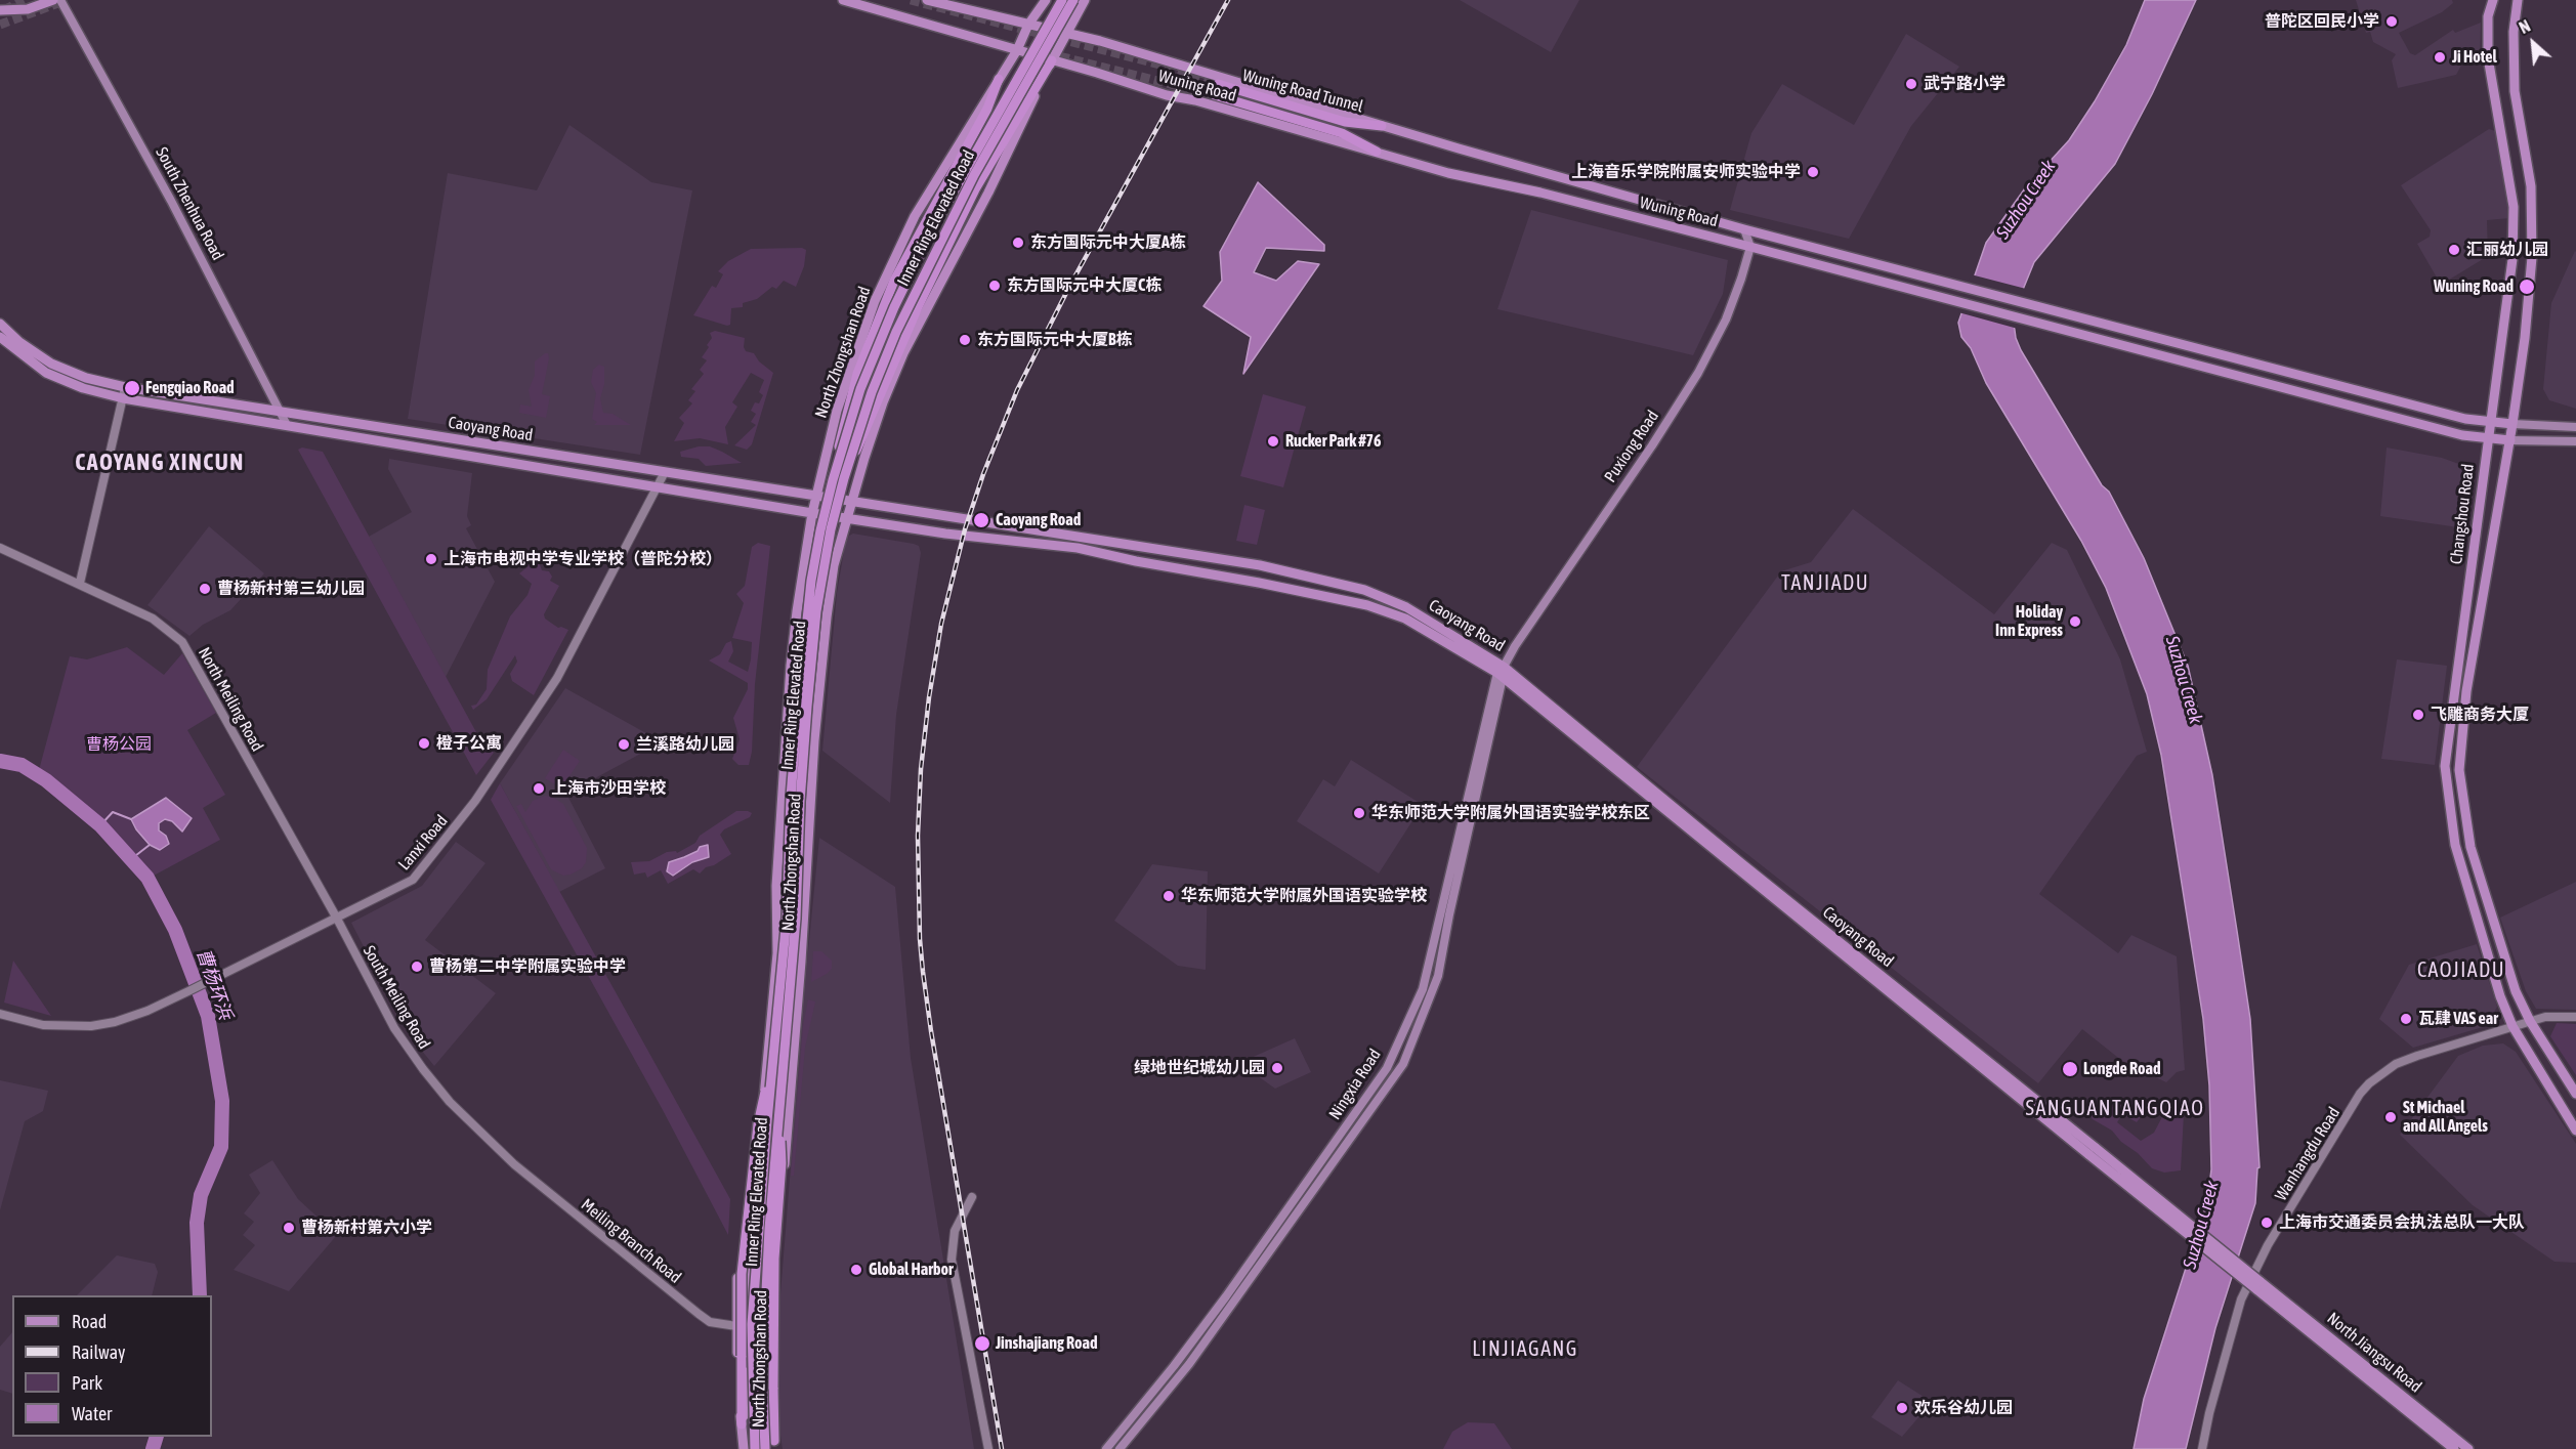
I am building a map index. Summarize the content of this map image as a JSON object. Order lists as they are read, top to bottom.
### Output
{
  "streets": {
    "highway": ["Wuning Road Tunnel", "Inner Ring Elevated Road"],
    "main road": [
      "Wuning Road",
      "South Zhenhua Road",
      "North Zhongshan Road",
      "Caoyang Road",
      "Puxiong Road",
      "Changshou Road",
      "Ningxia Road",
      "North Jiangsu Road"
    ],
    "street": [
      "North Meiling Road",
      "Lanxi Road",
      "South Meiling Road",
      "Wanhangdu Road",
      "Meiling Branch Road"
    ]
  },
  "crossings": [
    ["Wuning Road", "Wuning Road Tunnel"],
    ["Wuning Road", "North Zhongshan Road"],
    ["Wuning Road", "Puxiong Road"],
    ["Wuning Road", "Changshou Road"],
    ["South Zhenhua Road", "Caoyang Road"],
    ["North Zhongshan Road", "Caoyang Road"],
    ["North Zhongshan Road", "Meiling Branch Road"],
    ["Caoyang Road", "Puxiong Road"],
    ["Caoyang Road", "Lanxi Road"],
    ["Caoyang Road", "Ningxia Road"],
    ["Caoyang Road", "North Jiangsu Road"],
    ["Puxiong Road", "Ningxia Road"],
    ["Changshou Road", "Wanhangdu Road"],
    ["North Meiling Road", "Lanxi Road"],
    ["North Meiling Road", "South Meiling Road"],
    ["Lanxi Road", "South Meiling Road"],
    ["South Meiling Road", "Meiling Branch Road"]
  ],
  "districts": [
    "CAOYANG XINCUN",
    "TANJIADU",
    "CAOJIADU",
    "SANGUANTANGQIAO",
    "LINJIAGANG"
  ],
  "water": ["Suzhou Creek", "曹杨环浜"],
  "parks": ["曹杨公园"],
  "places": [
    "普陀区回民小学",
    "Ji Hotel",
    "武宁路小学",
    "上海音乐学院附属安师实验中学",
    "东方国际元中大厦A栋",
    "汇丽幼儿园",
    "东方国际元中大厦C栋",
    "Wuning Road",
    "东方国际元中大厦B栋",
    "Fengqiao Road",
    "Rucker Park #76",
    "Caoyang Road",
    "上海市电视中学专业学校（普陀分校）",
    "曹杨新村第三幼儿园",
    "Holiday Inn Express",
    "飞雕商务大厦",
    "橙子公寓",
    "兰溪路幼儿园",
    "上海市沙田学校",
    "华东师范大学附属外国语实验学校东区",
    "华东师范大学附属外国语实验学校",
    "曹杨第二中学附属实验中学",
    "瓦肆 VAS ear",
    "绿地世纪城幼儿园",
    "Longde Road",
    "St Michael and All Angels",
    "上海市交通委员会执法总队一大队",
    "曹杨新村第六小学",
    "Global Harbor",
    "Jinshajiang Road",
    "欢乐谷幼儿园"
  ],
  "legend": [
    "Road",
    "Railway",
    "Park",
    "Water"
  ],
  "north": "top left"
}
